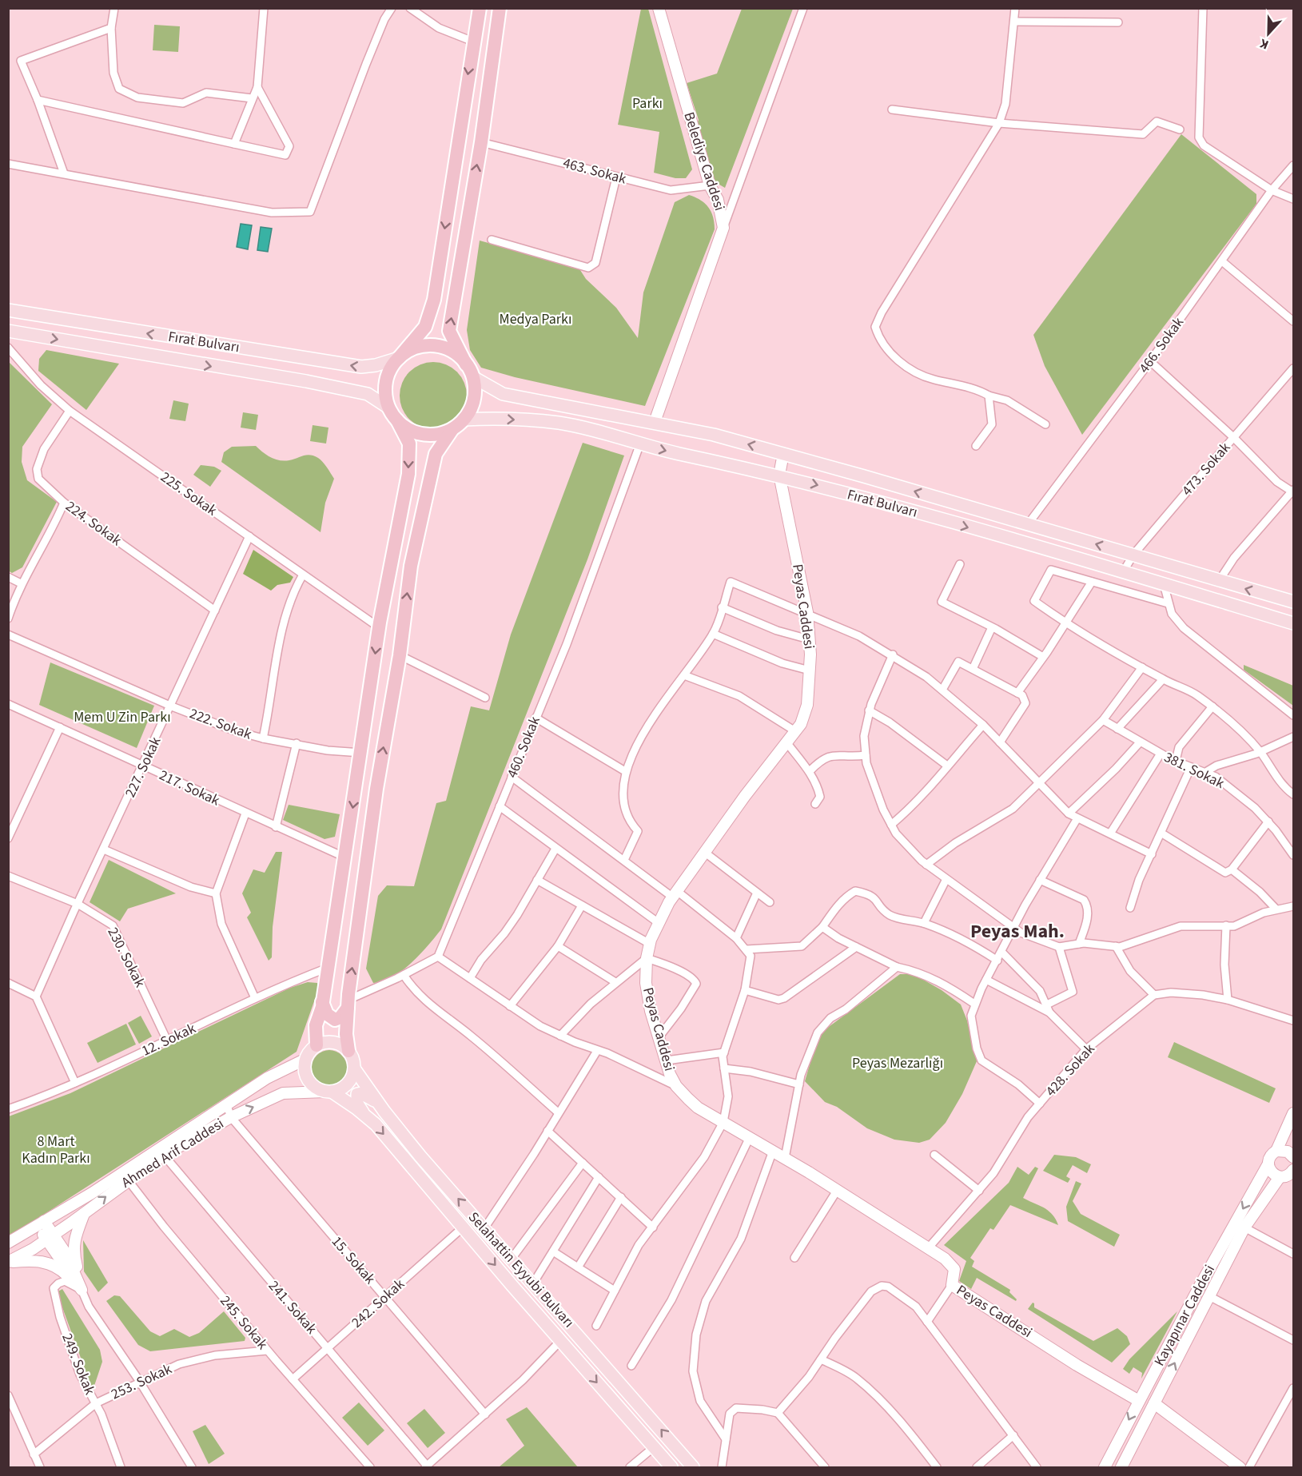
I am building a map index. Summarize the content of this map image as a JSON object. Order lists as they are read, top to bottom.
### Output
{
  "streets": {
    "main road": ["Fırat Bulvarı", "Selahattin Eyyubi Bulvarı"],
    "street": [
      "Belediye Caddesi",
      "463. Sokak",
      "466. Sokak",
      "473. Sokak",
      "225. Sokak",
      "224. Sokak",
      "Peyas Caddesi",
      "222. Sokak",
      "460. Sokak",
      "227. Sokak",
      "381. Sokak",
      "217. Sokak",
      "230. Sokak",
      "12. Sokak",
      "428. Sokak",
      "Ahmed Arif Caddesi",
      "15. Sokak",
      "242. Sokak",
      "241. Sokak",
      "Kayapınar Caddesi",
      "245. Sokak",
      "249. Sokak",
      "253. Sokak"
    ]
  },
  "crossings": [
    ["Belediye Caddesi", "463. Sokak"],
    ["Belediye Caddesi", "Fırat Bulvarı"],
    ["Fırat Bulvarı", "466. Sokak"],
    ["Fırat Bulvarı", "473. Sokak"],
    ["Fırat Bulvarı", "Peyas Caddesi"],
    ["Fırat Bulvarı", "460. Sokak"],
    ["225. Sokak", "224. Sokak"],
    ["225. Sokak", "227. Sokak"],
    ["224. Sokak", "227. Sokak"],
    ["Peyas Caddesi", "428. Sokak"],
    ["Peyas Caddesi", "Kayapınar Caddesi"],
    ["222. Sokak", "227. Sokak"],
    ["227. Sokak", "217. Sokak"],
    ["227. Sokak", "230. Sokak"],
    ["230. Sokak", "12. Sokak"],
    ["Ahmed Arif Caddesi", "15. Sokak"],
    ["Ahmed Arif Caddesi", "Selahattin Eyyubi Bulvarı"],
    ["Ahmed Arif Caddesi", "241. Sokak"],
    ["Ahmed Arif Caddesi", "245. Sokak"],
    ["15. Sokak", "242. Sokak"],
    ["Selahattin Eyyubi Bulvarı", "242. Sokak"],
    ["242. Sokak", "241. Sokak"],
    ["242. Sokak", "245. Sokak"],
    ["245. Sokak", "253. Sokak"],
    ["249. Sokak", "253. Sokak"]
  ],
  "districts": ["Peyas Mah."],
  "parks": [
    "Parkı",
    "Medya Parkı",
    "Mem U Zin Parkı",
    "Peyas Mezarlığı",
    "8 Mart Kadın Parkı"
  ],
  "north": "bottom"
}
